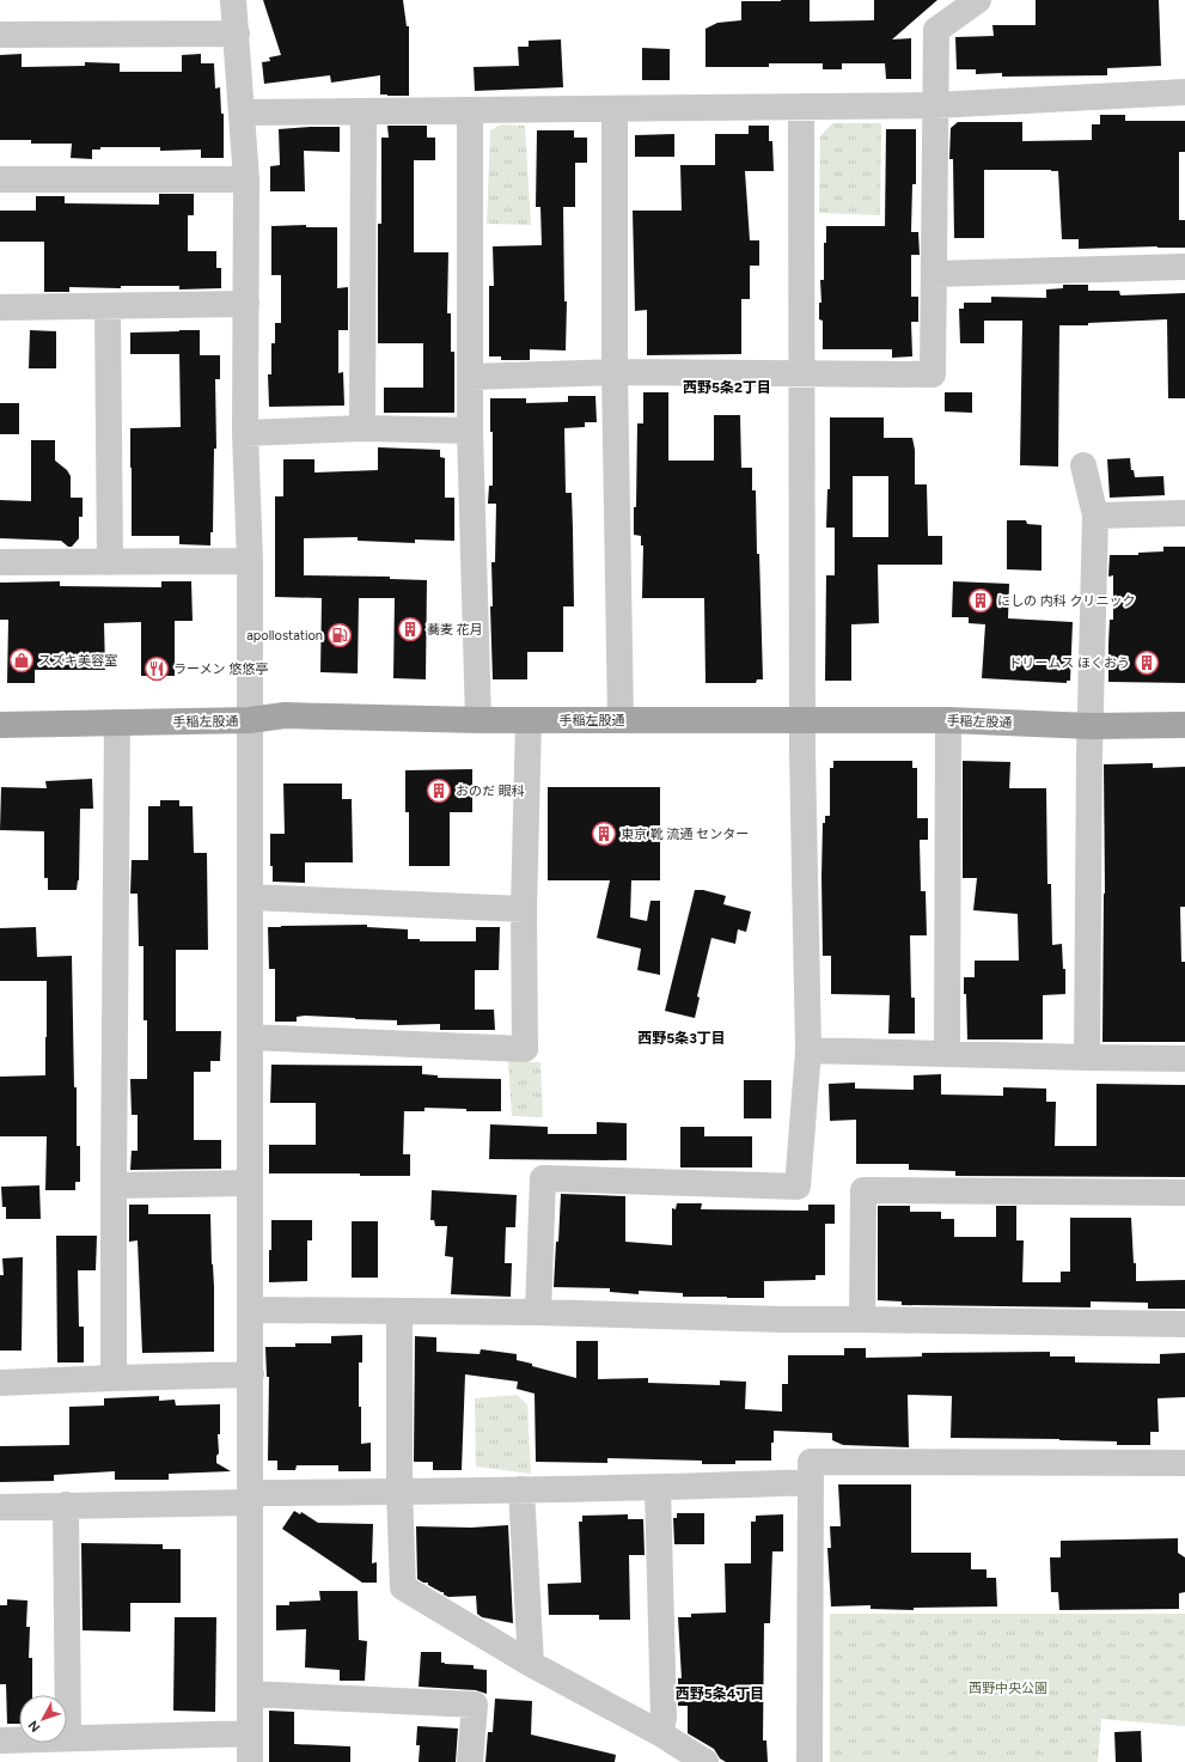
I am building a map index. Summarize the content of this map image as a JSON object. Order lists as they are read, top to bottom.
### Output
{
  "streets": {
    "main road": ["手稲左股通"]
  },
  "districts": ["西野5条2丁目", "西野5条3丁目", "西野5条4丁目"],
  "parks": ["西野中央公園"],
  "places": {
    "building": [
      "にしの 内科 クリニック",
      "蕎麦 花月",
      "ドリームス ほくおう",
      "おのだ 眼科",
      "東京 靴 流通 センター"
    ],
    "fuel station": ["apollostation"],
    "shop": ["スズキ美容室"],
    "restaurant": ["ラーメン 悠悠亭"]
  },
  "north": "bottom left"
}
